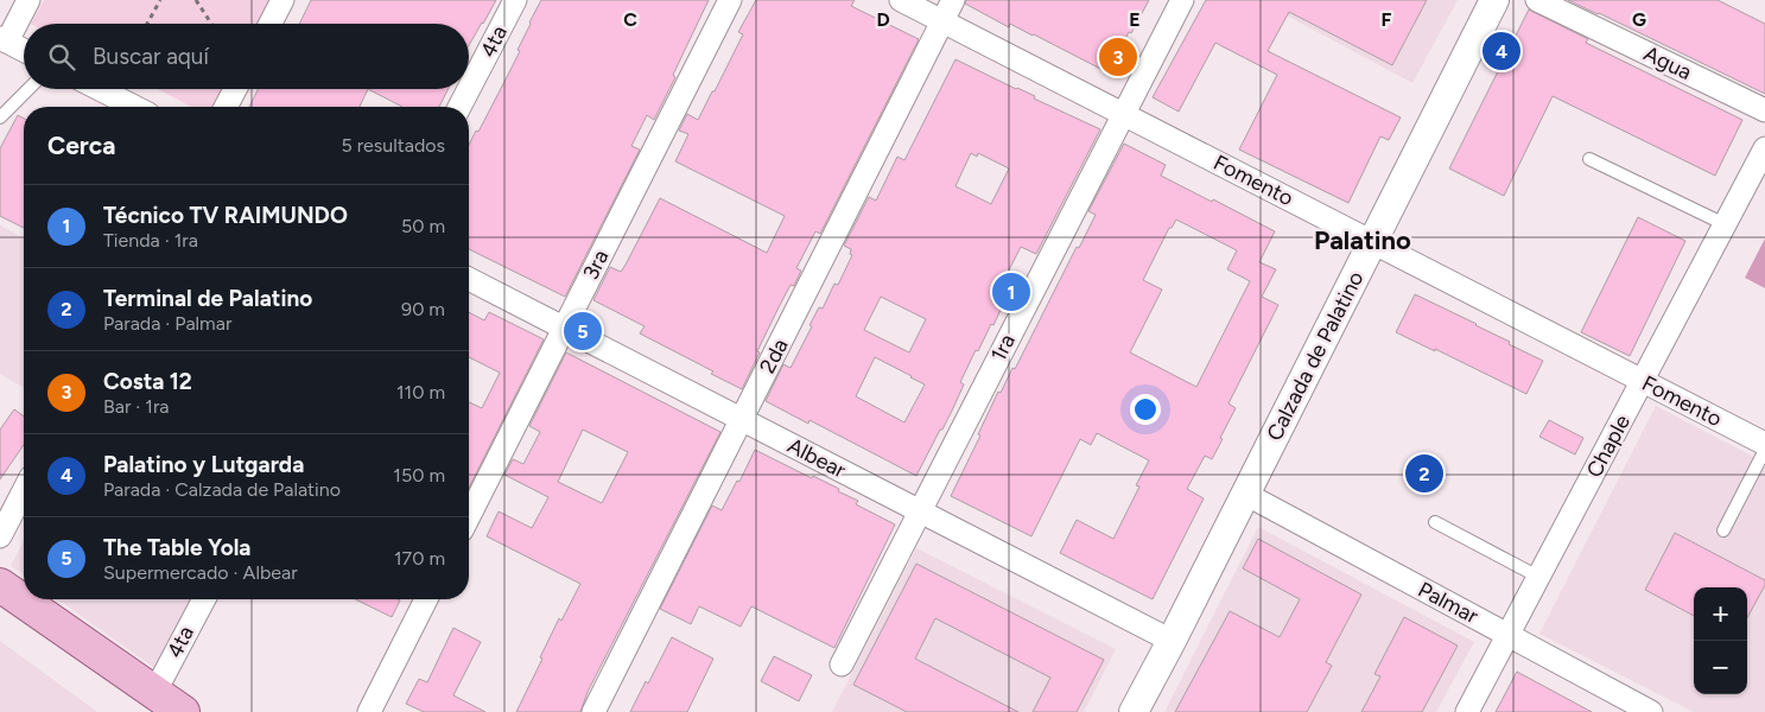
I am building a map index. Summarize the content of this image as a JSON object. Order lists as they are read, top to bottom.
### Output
{
  "streets": {
    "street": [
      "4ta",
      "Agua",
      "Fomento",
      "3ra",
      "1ra",
      "2da",
      "Calzada de Palatino",
      "Chaple",
      "Albear",
      "Palmar"
    ]
  },
  "crossings": [
    ["Fomento", "1ra"],
    ["Fomento", "2da"],
    ["Fomento", "Calzada de Palatino"],
    ["Fomento", "Chaple"],
    ["3ra", "Albear"],
    ["1ra", "Albear"],
    ["2da", "Albear"],
    ["Calzada de Palatino", "Albear"],
    ["Calzada de Palatino", "Palmar"],
    ["Chaple", "Palmar"]
  ],
  "districts": ["Palatino"],
  "page": {
    "search": "Buscar aquí",
    "pins": [
      "4",
      "3",
      "1",
      "5",
      "2"
    ],
    "heading": ["Cerca", "5 resultados"],
    "list": [
      {
        "mark": "1",
        "name": "Técnico TV RAIMUNDO",
        "note": "Tienda · 1ra",
        "value": "50 m"
      },
      {
        "mark": "2",
        "name": "Terminal de Palatino",
        "note": "Parada · Palmar",
        "value": "90 m"
      },
      {
        "mark": "3",
        "name": "Costa 12",
        "note": "Bar · 1ra",
        "value": "110 m"
      },
      {
        "mark": "4",
        "name": "Palatino y Lutgarda",
        "note": "Parada · Calzada de Palatino",
        "value": "150 m"
      },
      {
        "mark": "5",
        "name": "The Table Yola",
        "note": "Supermercado · Albear",
        "value": "170 m"
      }
    ],
    "map_buttons": ["+", "−"]
  },
  "grid": {
    "columns": [
      "C",
      "D",
      "E",
      "F",
      "G"
    ]
  }
}
